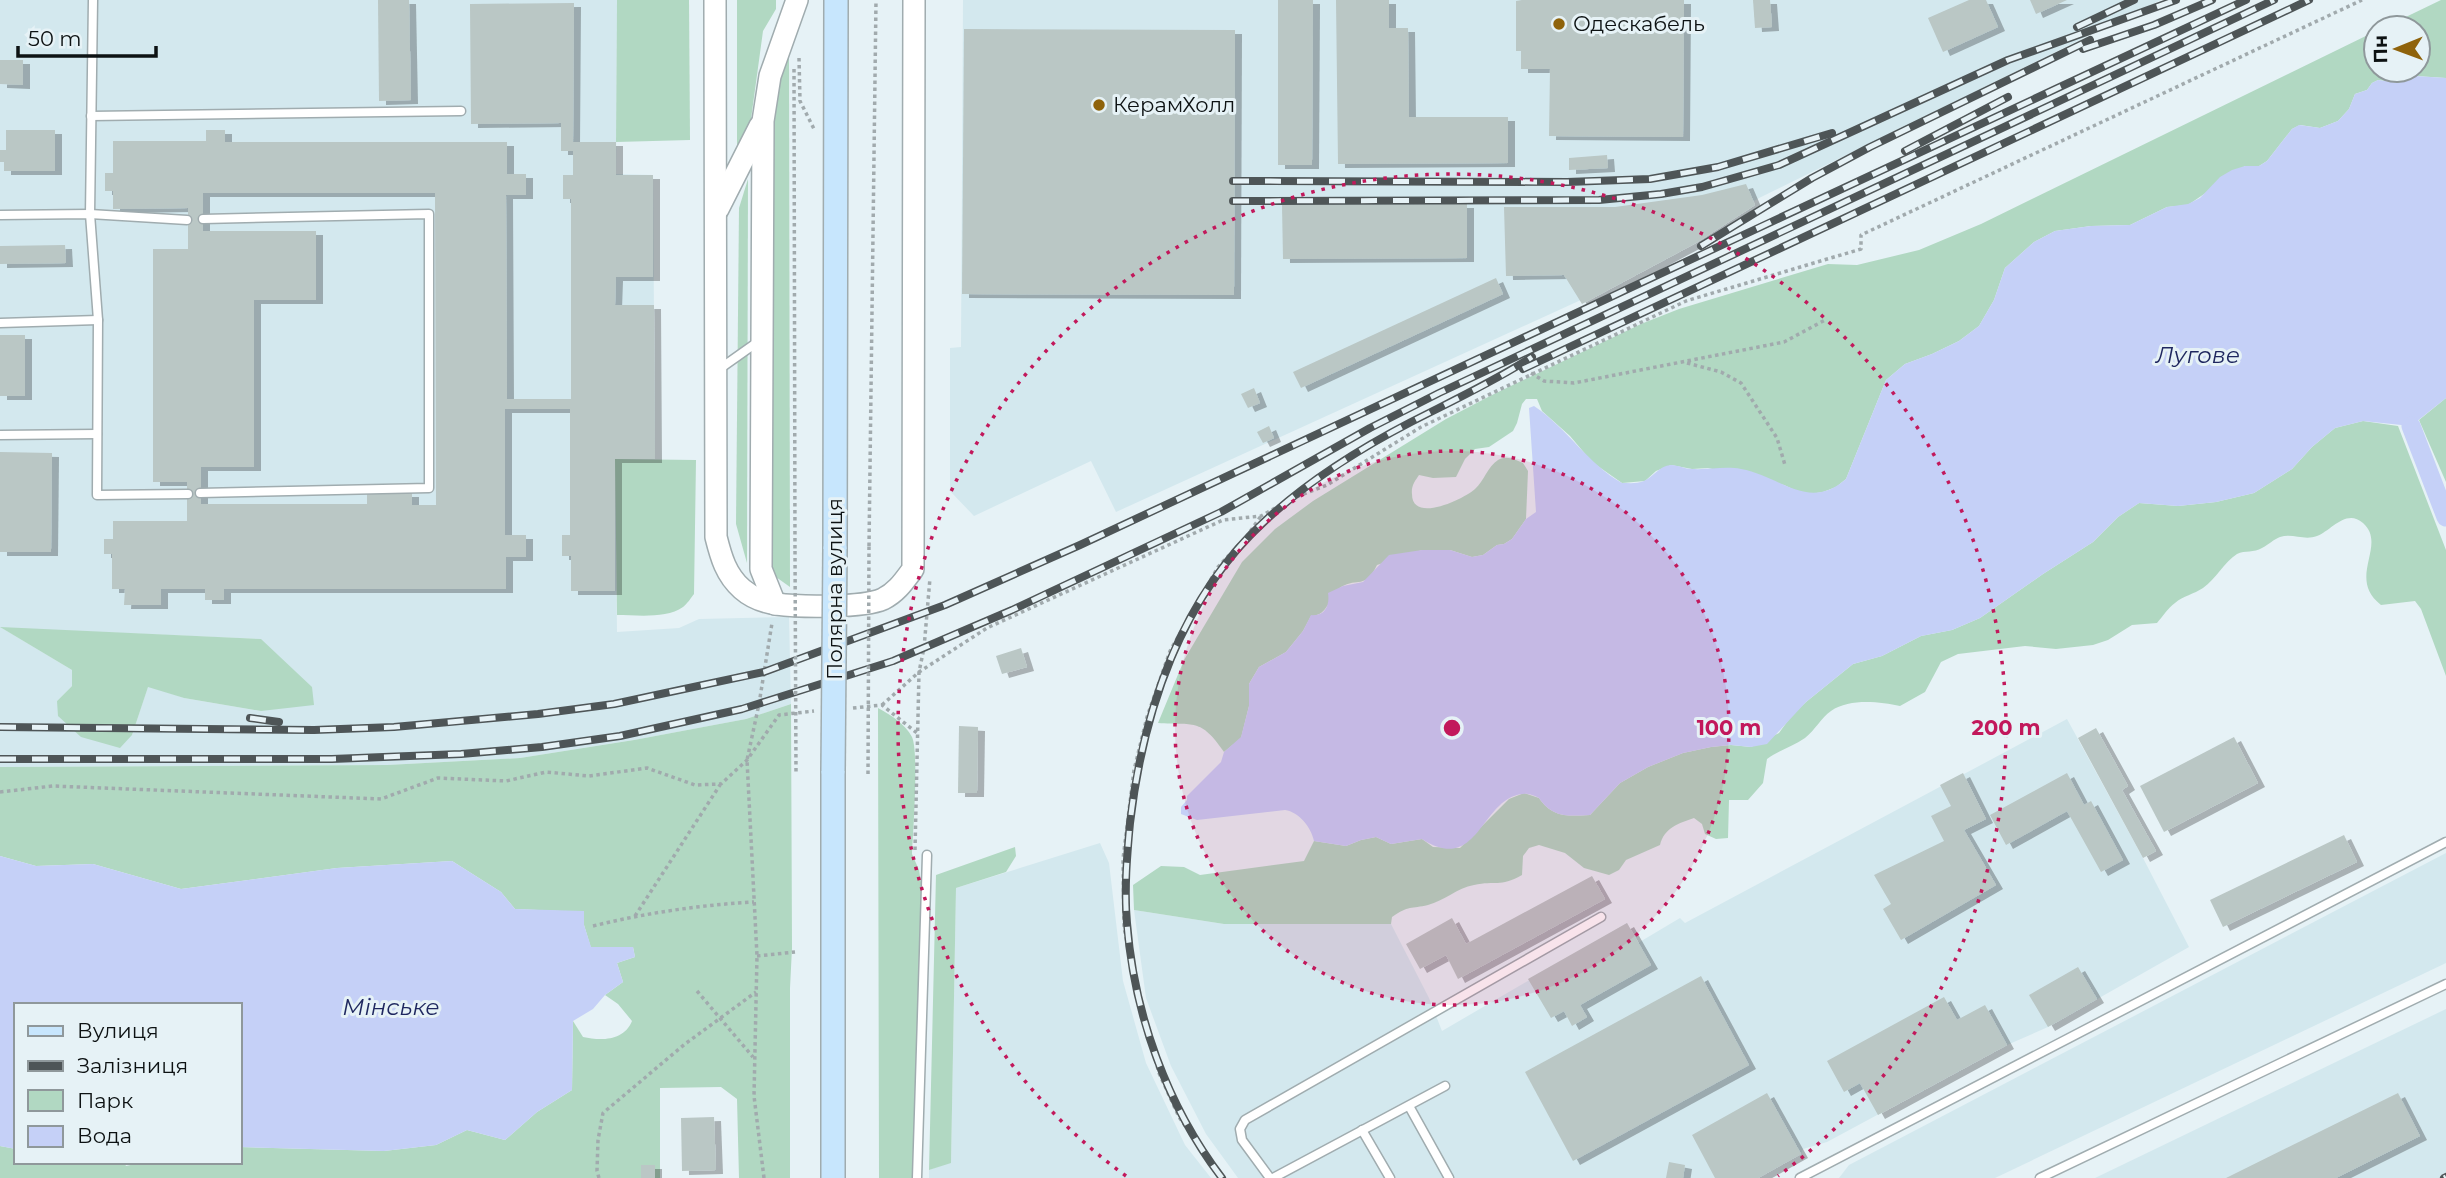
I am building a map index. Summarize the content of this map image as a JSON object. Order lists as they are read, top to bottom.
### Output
{
  "streets": {
    "main road": ["Полярна вулиця"]
  },
  "water": ["Лугове", "Мінське"],
  "places": ["Одескабель", "КерамХолл"],
  "legend": [
    "Вулиця",
    "Залізниця",
    "Парк",
    "Вода"
  ],
  "scale_bar": "50 m",
  "north": "left",
  "rings": ["100 m", "200 m"]
}
